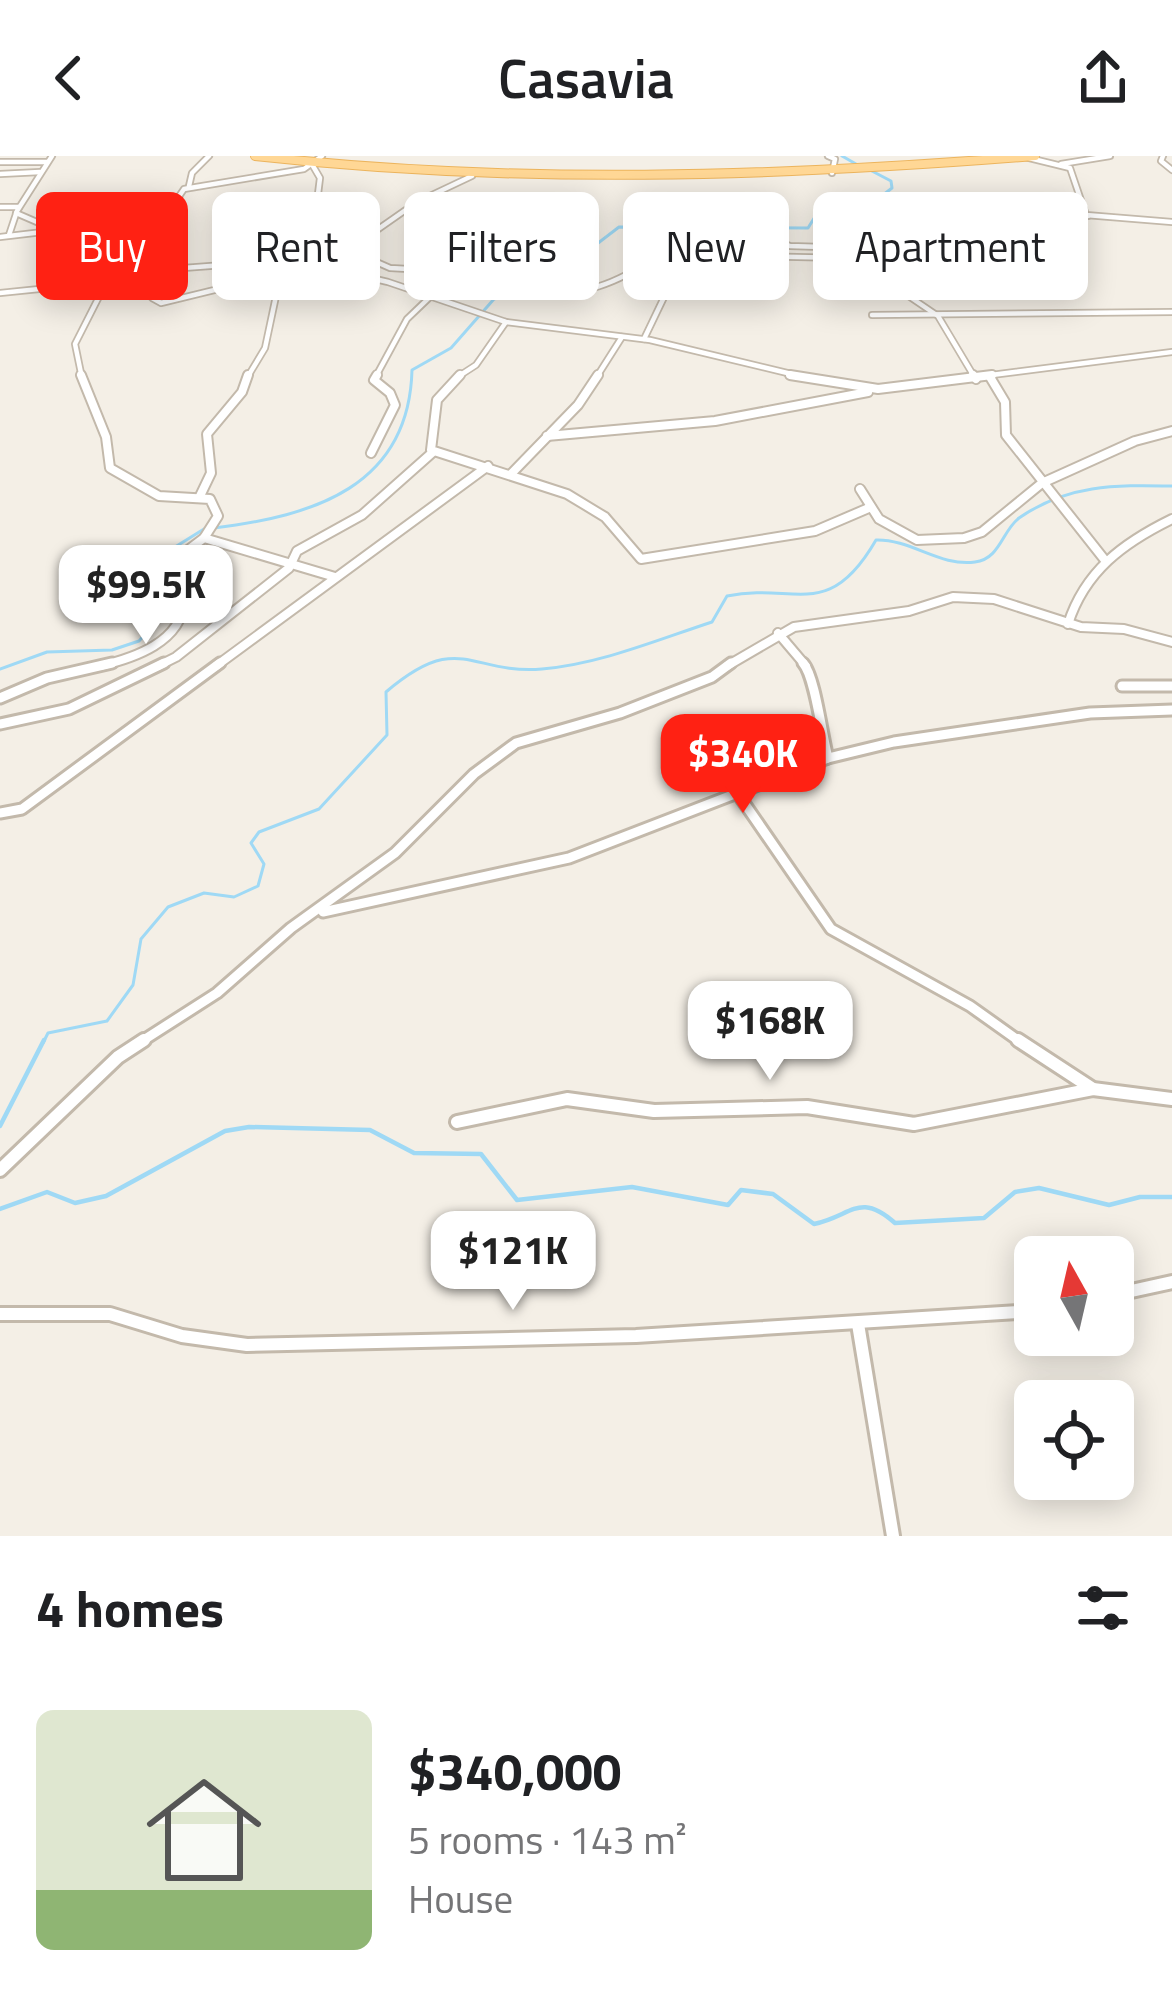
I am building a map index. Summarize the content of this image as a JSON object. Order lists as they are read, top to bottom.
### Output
{
  "north": "top",
  "page": {
    "header": "Casavia",
    "chip": [
      "Buy",
      "Rent",
      "Filters",
      "New",
      "Apartment"
    ],
    "price": [
      "$99.5K",
      "$340K",
      "$168K",
      "$121K"
    ],
    "heading": "4 homes",
    "list": [
      {
        "name": "$340,000",
        "note": "5 rooms · 143 m² · House"
      }
    ]
  }
}
